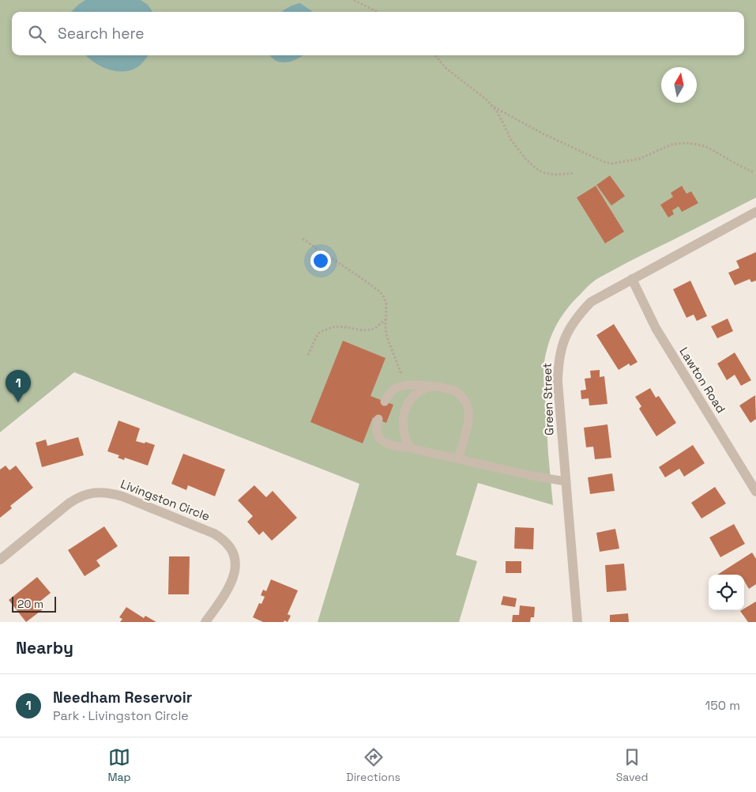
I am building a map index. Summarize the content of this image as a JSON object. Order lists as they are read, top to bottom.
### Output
{
  "streets": {
    "street": ["Lawton Road", "Green Street", "Livingston Circle"]
  },
  "crossings": [
    ["Lawton Road", "Green Street"]
  ],
  "scale_bar": "20 m",
  "north": "top",
  "page": {
    "search": "Search here",
    "pins": "1",
    "scale": "20 m",
    "heading": "Nearby",
    "list": [
      {
        "mark": "1",
        "name": "Needham Reservoir",
        "note": "Park · Livingston Circle",
        "value": "150 m"
      }
    ],
    "nav": ["Map", "Directions", "Saved"]
  }
}
